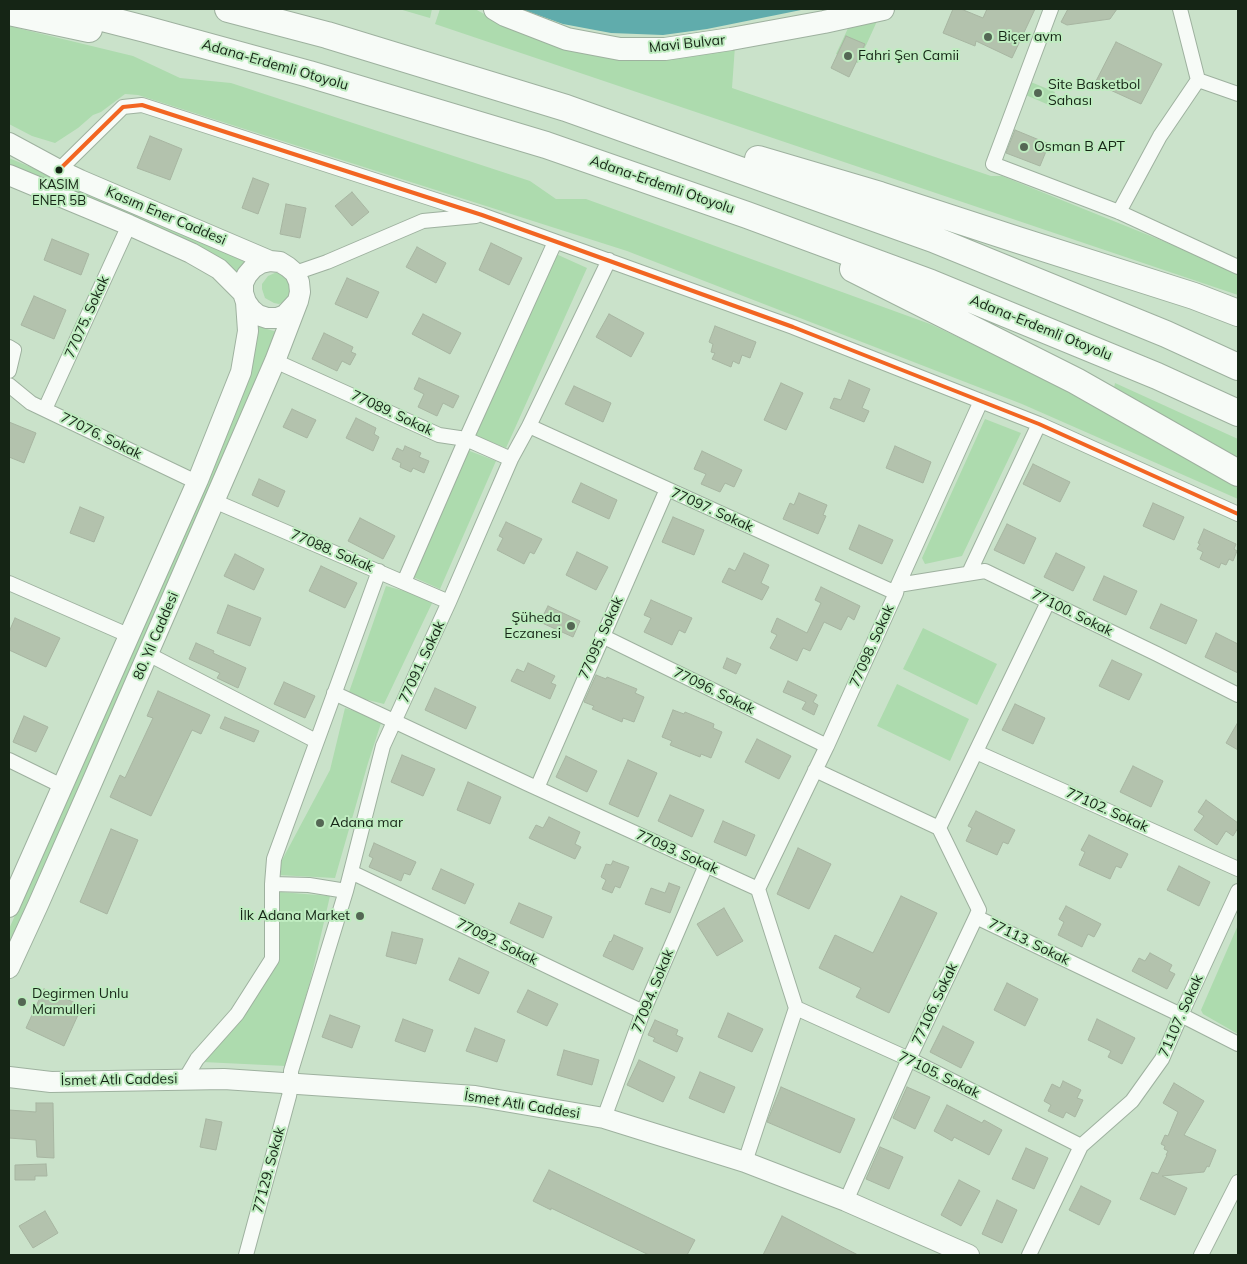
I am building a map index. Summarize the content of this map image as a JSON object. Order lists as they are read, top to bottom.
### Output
{
  "streets": {
    "highway": ["Adana-Erdemli Otoyolu"],
    "main road": [
      "Mavi Bulvar",
      "Kasım Ener Caddesi",
      "80. Yıl Caddesi",
      "İsmet Atlı Caddesi"
    ],
    "street": [
      "77075. Sokak",
      "77089. Sokak",
      "77076. Sokak",
      "77097. Sokak",
      "77088. Sokak",
      "77100. Sokak",
      "77095. Sokak",
      "77098. Sokak",
      "77091. Sokak",
      "77096. Sokak",
      "77102. Sokak",
      "77093. Sokak",
      "77092. Sokak",
      "77113. Sokak",
      "77094. Sokak",
      "77106. Sokak",
      "71107. Sokak",
      "77105. Sokak",
      "77129. Sokak"
    ]
  },
  "crossings": [
    ["Kasım Ener Caddesi", "77075. Sokak"],
    ["Kasım Ener Caddesi", "80. Yıl Caddesi"],
    ["77075. Sokak", "77076. Sokak"],
    ["77089. Sokak", "80. Yıl Caddesi"],
    ["77089. Sokak", "77091. Sokak"],
    ["77076. Sokak", "80. Yıl Caddesi"],
    ["77097. Sokak", "77100. Sokak"],
    ["77097. Sokak", "77095. Sokak"],
    ["77097. Sokak", "77098. Sokak"],
    ["77097. Sokak", "77091. Sokak"],
    ["77088. Sokak", "80. Yıl Caddesi"],
    ["77088. Sokak", "77091. Sokak"],
    ["77100. Sokak", "77098. Sokak"],
    ["77095. Sokak", "77096. Sokak"],
    ["77095. Sokak", "77093. Sokak"],
    ["77098. Sokak", "77096. Sokak"],
    ["77098. Sokak", "77093. Sokak"],
    ["77091. Sokak", "77093. Sokak"],
    ["77091. Sokak", "77092. Sokak"],
    ["77091. Sokak", "İsmet Atlı Caddesi"],
    ["77091. Sokak", "77129. Sokak"],
    ["77093. Sokak", "77094. Sokak"],
    ["77092. Sokak", "77094. Sokak"],
    ["77113. Sokak", "77106. Sokak"],
    ["77113. Sokak", "71107. Sokak"],
    ["77094. Sokak", "İsmet Atlı Caddesi"],
    ["77106. Sokak", "77105. Sokak"],
    ["77106. Sokak", "İsmet Atlı Caddesi"],
    ["71107. Sokak", "77105. Sokak"],
    ["İsmet Atlı Caddesi", "77129. Sokak"]
  ],
  "places": [
    "Biçer avm",
    "Fahri Şen Camii",
    "Site Basketbol Sahası",
    "Osman B APT",
    "KASIM ENER 5B",
    "Şüheda Eczanesi",
    "Adana mar",
    "İlk Adana Market",
    "Degirmen Unlu Mamulleri"
  ]
}
